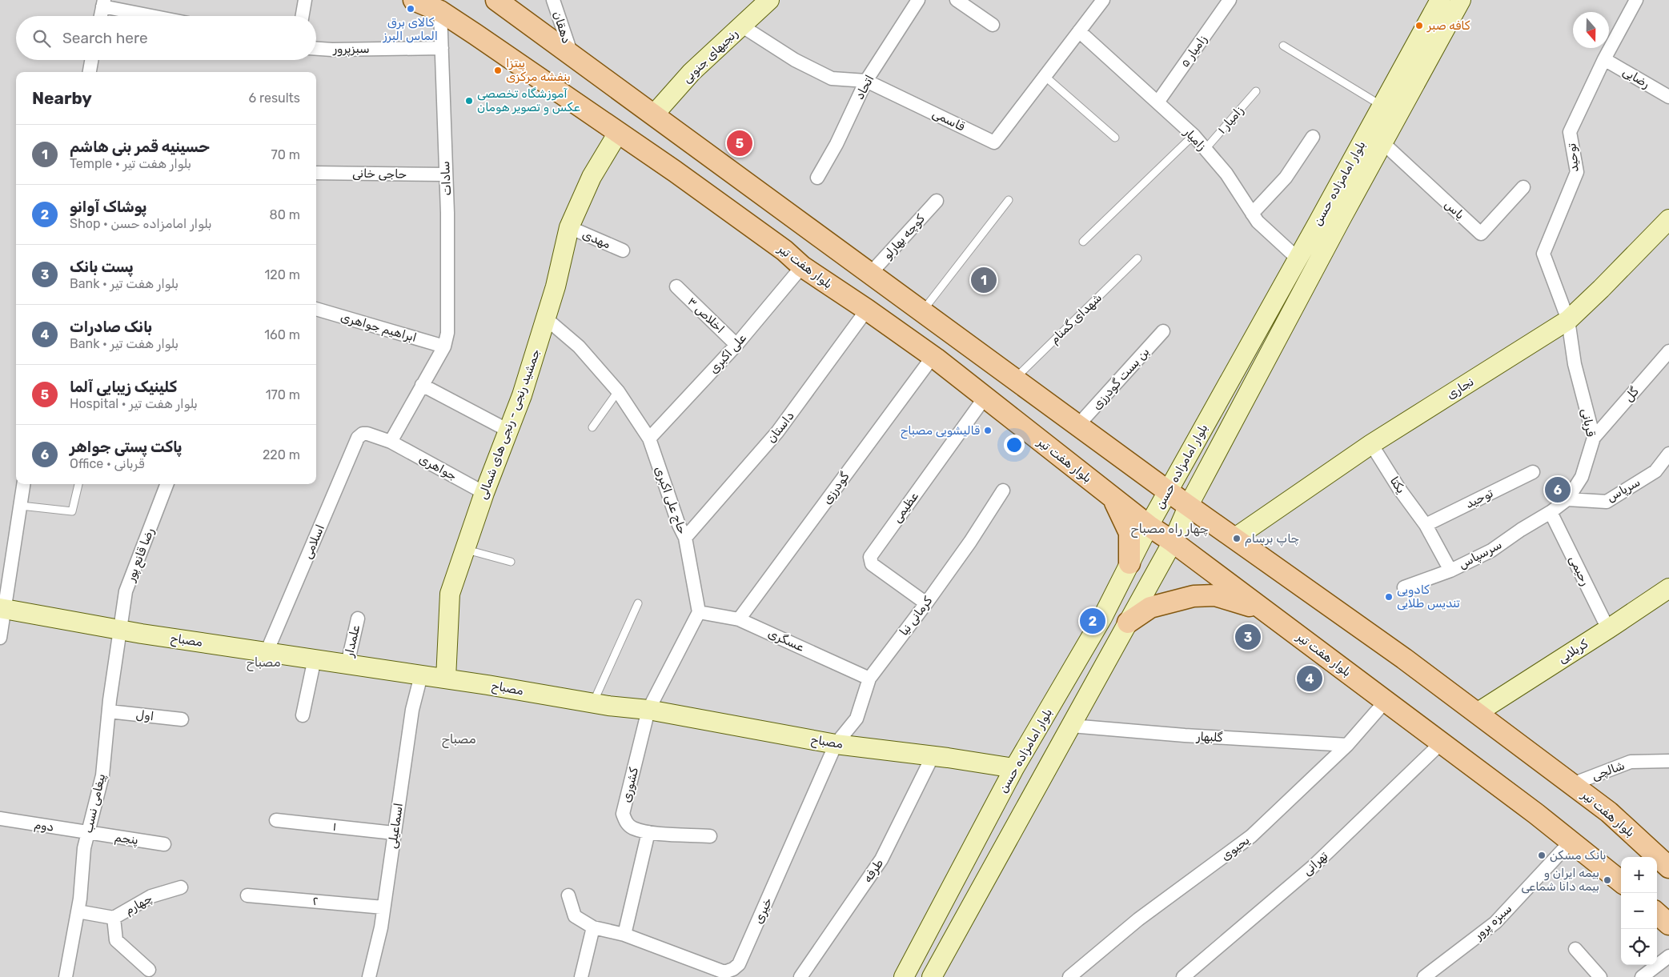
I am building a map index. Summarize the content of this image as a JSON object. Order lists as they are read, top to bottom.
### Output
{
  "streets": {
    "main road": ["بلوار هفت تیر"],
    "street": [
      "دهقان",
      "سبزپرور",
      "زامیار ۵",
      "رنجیهای جنوبی",
      "رضایی",
      "اتحاد",
      "قاسمی",
      "زامیار",
      "توحید",
      "حاجی خانی",
      "سادات",
      "بلوار امامزاده حسن",
      "یاس",
      "کوچه بهارلو",
      "مهدی",
      "اخلاص ۳",
      "ابراهیم جواهری",
      "علی اکبری",
      "بن بست گودرزی",
      "نجاری",
      "گل",
      "قربانی",
      "جمشید رنجی - رنجی های شمالی",
      "داستان",
      "جواهری",
      "یکتا",
      "گودرزی",
      "سرپاس",
      "حاج علی اکبری",
      "عظیمی",
      "اسلامی",
      "رضا قانع پور",
      "سرسپاس",
      "رحیمی",
      "کرمانی نیا",
      "مصباح",
      "عسگری",
      "علمدار",
      "کربلایی",
      "اول",
      "گلبهار",
      "شالچی",
      "کشوری",
      "پیغامی نسب",
      "دوم",
      "اسماعیلی",
      "۱",
      "پنجم",
      "یحیوی",
      "تهرانی",
      "طرفه",
      "۲",
      "چهارم",
      "خیری",
      "سبزه پرور"
    ],
    "lane": ["زامیار ۱", "شهدای گمنام"]
  },
  "crossings": [
    ["دهقان", "بلوار هفت تیر"],
    ["سبزپرور", "سادات"],
    ["زامیار ۵", "زامیار"],
    ["رنجیهای جنوبی", "قاسمی"],
    ["رنجیهای جنوبی", "بلوار هفت تیر"],
    ["رضایی", "توحید"],
    ["اتحاد", "قاسمی"],
    ["قاسمی", "زامیار"],
    ["زامیار ۱", "زامیار"],
    ["زامیار", "بلوار امامزاده حسن"],
    ["توحید", "نجاری"],
    ["توحید", "قربانی"],
    ["توحید", "یکتا"],
    ["حاجی خانی", "سادات"],
    ["سادات", "بلوار هفت تیر"],
    ["سادات", "ابراهیم جواهری"],
    ["بلوار امامزاده حسن", "یاس"],
    ["بلوار امامزاده حسن", "بلوار هفت تیر"],
    ["بلوار امامزاده حسن", "مصباح"],
    ["بلوار امامزاده حسن", "گلبهار"],
    ["کوچه بهارلو", "بلوار هفت تیر"],
    ["مهدی", "جمشید رنجی - رنجی های شمالی"],
    ["بلوار هفت تیر", "شهدای گمنام"],
    ["بلوار هفت تیر", "علی اکبری"],
    ["بلوار هفت تیر", "بن بست گودرزی"],
    ["بلوار هفت تیر", "نجاری"],
    ["بلوار هفت تیر", "جمشید رنجی - رنجی های شمالی"],
    ["بلوار هفت تیر", "داستان"],
    ["بلوار هفت تیر", "گودرزی"],
    ["بلوار هفت تیر", "عظیمی"],
    ["بلوار هفت تیر", "کربلایی"],
    ["بلوار هفت تیر", "شالچی"],
    ["بلوار هفت تیر", "یحیوی"],
    ["بلوار هفت تیر", "تهرانی"],
    ["بلوار هفت تیر", "سبزه پرور"],
    ["اخلاص ۳", "علی اکبری"],
    ["علی اکبری", "حاج علی اکبری"],
    ["نجاری", "قربانی"],
    ["نجاری", "یکتا"],
    ["گل", "قربانی"],
    ["قربانی", "سرپاس"],
    ["قربانی", "سرسپاس"],
    ["قربانی", "رحیمی"],
    ["جمشید رنجی - رنجی های شمالی", "جواهری"],
    ["جمشید رنجی - رنجی های شمالی", "حاج علی اکبری"],
    ["جمشید رنجی - رنجی های شمالی", "مصباح"],
    ["داستان", "حاج علی اکبری"],
    ["جواهری", "اسلامی"],
    ["یکتا", "سرسپاس"],
    ["گودرزی", "عسگری"],
    ["حاج علی اکبری", "عسگری"],
    ["عظیمی", "کرمانی نیا"],
    ["اسلامی", "مصباح"],
    ["رضا قانع پور", "مصباح"],
    ["رضا قانع پور", "پیغامی نسب"],
    ["سرسپاس", "رحیمی"],
    ["رحیمی", "کربلایی"],
    ["کرمانی نیا", "مصباح"],
    ["کرمانی نیا", "عسگری"],
    ["کرمانی نیا", "خیری"],
    ["مصباح", "علمدار"],
    ["مصباح", "کشوری"],
    ["مصباح", "پیغامی نسب"],
    ["مصباح", "اسماعیلی"],
    ["مصباح", "طرفه"],
    ["مصباح", "خیری"],
    ["اول", "پیغامی نسب"],
    ["گلبهار", "یحیوی"],
    ["پیغامی نسب", "دوم"],
    ["پیغامی نسب", "پنجم"],
    ["دوم", "پنجم"],
    ["اسماعیلی", "۱"],
    ["اسماعیلی", "۲"]
  ],
  "districts": ["چهار راه مصباح", "مصباح", "مصباح"],
  "places": [
    "کالای برق الماس البرز",
    "کافه صبر",
    "پیتزا بنفشه مرکزی",
    "آموزشگاه تخصصی عکس و تصویر هومان",
    "قالیشویی مصباح",
    "چاپ برسام",
    "کادویی تندیس طلایی",
    "بانک مسکن",
    "بیمه ایران و بیمه دانا شماعی"
  ],
  "north": "bottom",
  "page": {
    "search": "Search here",
    "heading": ["Nearby", "6 results"],
    "list": [
      {
        "mark": "1",
        "name": "حسینیه قمر بنی هاشم",
        "note": "Temple · بلوار هفت تیر",
        "value": "70 m"
      },
      {
        "mark": "2",
        "name": "پوشاک آوانو",
        "note": "Shop · بلوار امامزاده حسن",
        "value": "80 m"
      },
      {
        "mark": "3",
        "name": "پست بانک",
        "note": "Bank · بلوار هفت تیر",
        "value": "120 m"
      },
      {
        "mark": "4",
        "name": "بانک صادرات",
        "note": "Bank · بلوار هفت تیر",
        "value": "160 m"
      },
      {
        "mark": "5",
        "name": "کلینیک زیبایی آلما",
        "note": "Hospital · بلوار هفت تیر",
        "value": "170 m"
      },
      {
        "mark": "6",
        "name": "پاکت پستی جواهر",
        "note": "Office · قربانی",
        "value": "220 m"
      }
    ],
    "pins": [
      "5",
      "1",
      "6",
      "2",
      "3",
      "4"
    ],
    "map_buttons": ["+", "−"]
  }
}
